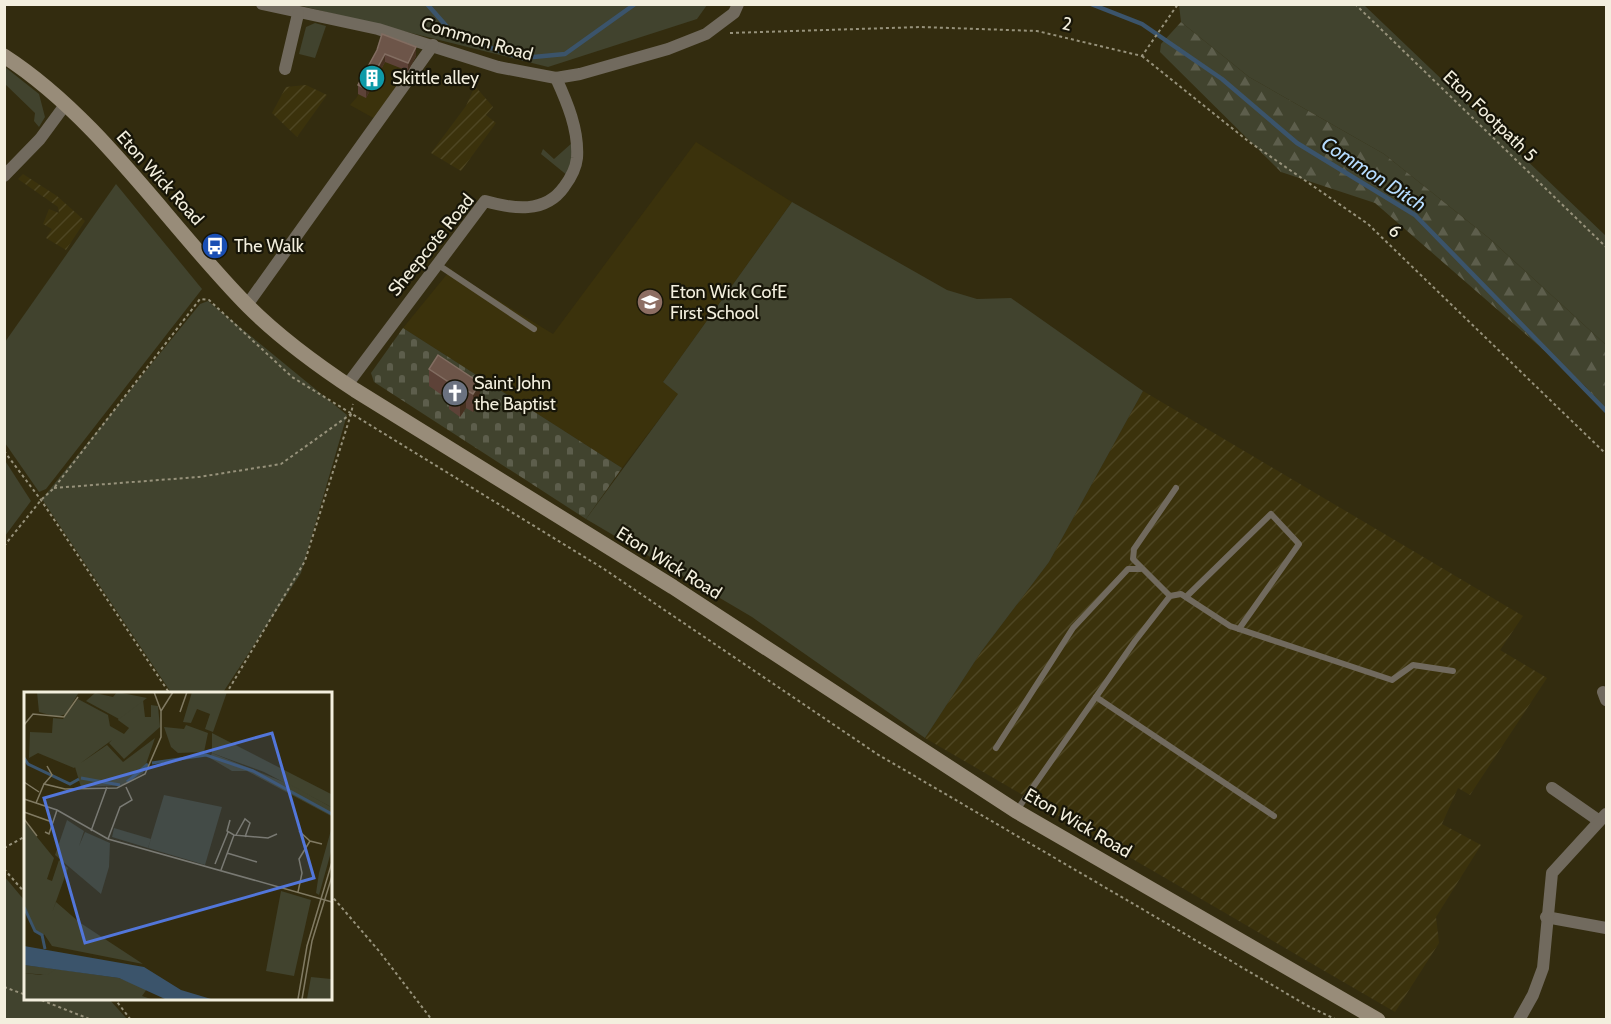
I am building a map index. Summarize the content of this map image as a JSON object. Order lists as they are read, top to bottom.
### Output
{
  "streets": {
    "main road": ["Eton Wick Road"],
    "street": ["Common Road", "Sheepcote Road"],
    "path": ["2", "Eton Footpath 5", "6"]
  },
  "crossings": [
    ["2", "Common Road"],
    ["2", "6"],
    ["Common Road", "Sheepcote Road"],
    ["Eton Wick Road", "Sheepcote Road"]
  ],
  "water": ["Common Ditch"],
  "places": {
    "building": ["Skittle alley"],
    "bus stop": ["The Walk"],
    "school or university": ["Eton Wick CofE First School"],
    "church": ["Saint John the Baptist"]
  }
}
